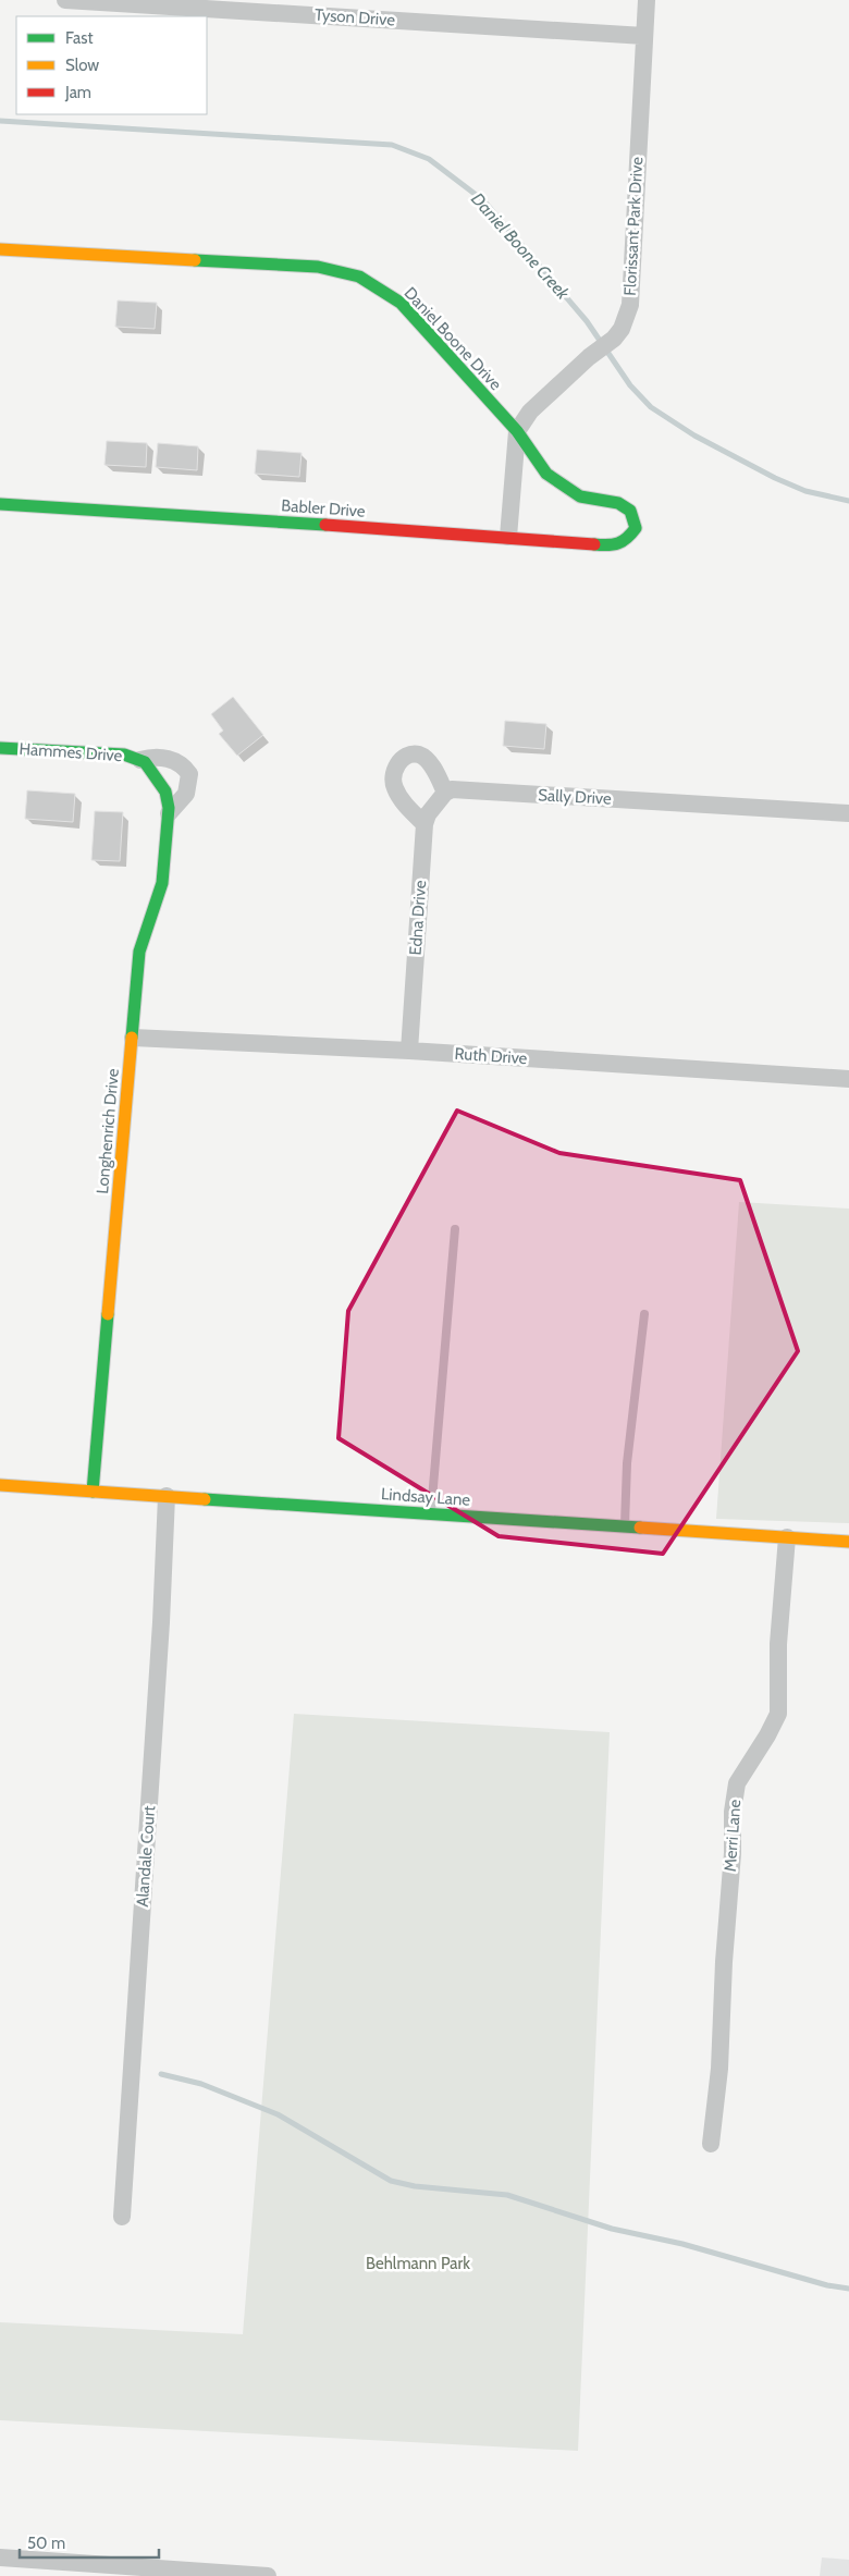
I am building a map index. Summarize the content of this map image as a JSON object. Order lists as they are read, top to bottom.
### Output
{
  "streets": {
    "street": [
      "Tyson Drive",
      "Florissant Park Drive",
      "Daniel Boone Drive",
      "Babler Drive",
      "Hammes Drive",
      "Sally Drive",
      "Edna Drive",
      "Ruth Drive",
      "Longhenrich Drive",
      "Lindsay Lane",
      "Merri Lane",
      "Alandale Court"
    ]
  },
  "crossings": [
    ["Tyson Drive", "Florissant Park Drive"],
    ["Florissant Park Drive", "Daniel Boone Drive"],
    ["Daniel Boone Drive", "Babler Drive"],
    ["Hammes Drive", "Longhenrich Drive"],
    ["Sally Drive", "Edna Drive"],
    ["Edna Drive", "Ruth Drive"],
    ["Ruth Drive", "Longhenrich Drive"],
    ["Longhenrich Drive", "Lindsay Lane"],
    ["Lindsay Lane", "Merri Lane"],
    ["Lindsay Lane", "Alandale Court"]
  ],
  "water": ["Daniel Boone Creek"],
  "parks": ["Behlmann Park"],
  "legend": ["Fast", "Slow", "Jam"],
  "scale_bar": "50 m"
}
